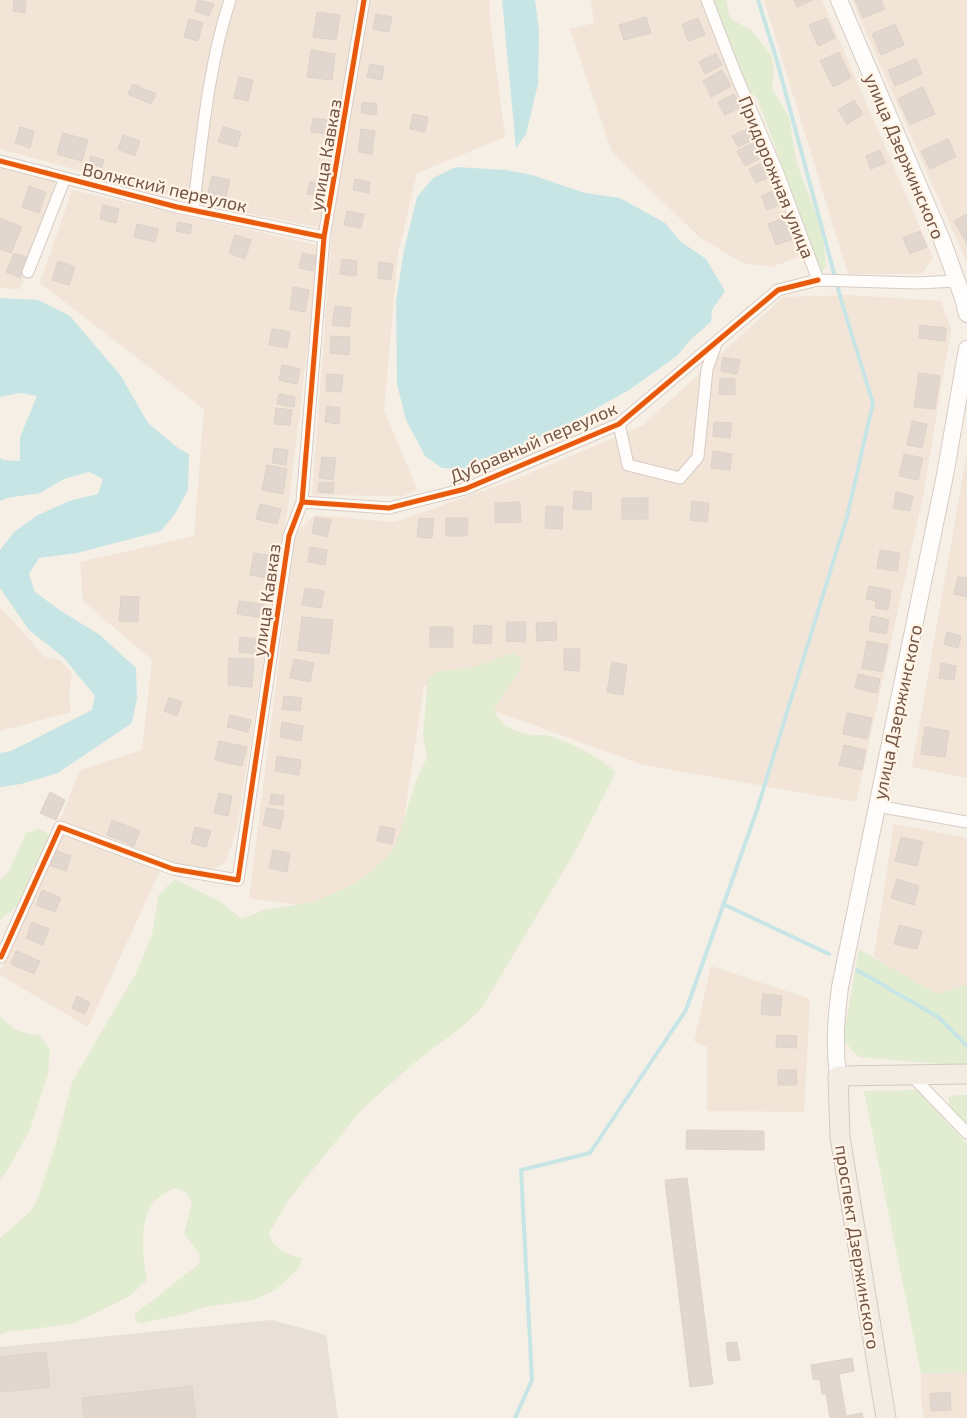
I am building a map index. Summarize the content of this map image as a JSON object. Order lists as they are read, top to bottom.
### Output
{
  "streets": {
    "main road": ["улица Дзержинского", "проспект Дзержинского"],
    "street": [
      "улица Кавказ",
      "Придорожная улица",
      "Волжский переулок",
      "Дубравный переулок"
    ]
  },
  "crossings": [
    ["улица Кавказ", "Волжский переулок"],
    ["улица Кавказ", "Дубравный переулок"],
    ["улица Дзержинского", "Придорожная улица"],
    ["улица Дзержинского", "проспект Дзержинского"],
    ["Придорожная улица", "Дубравный переулок"]
  ]
}
